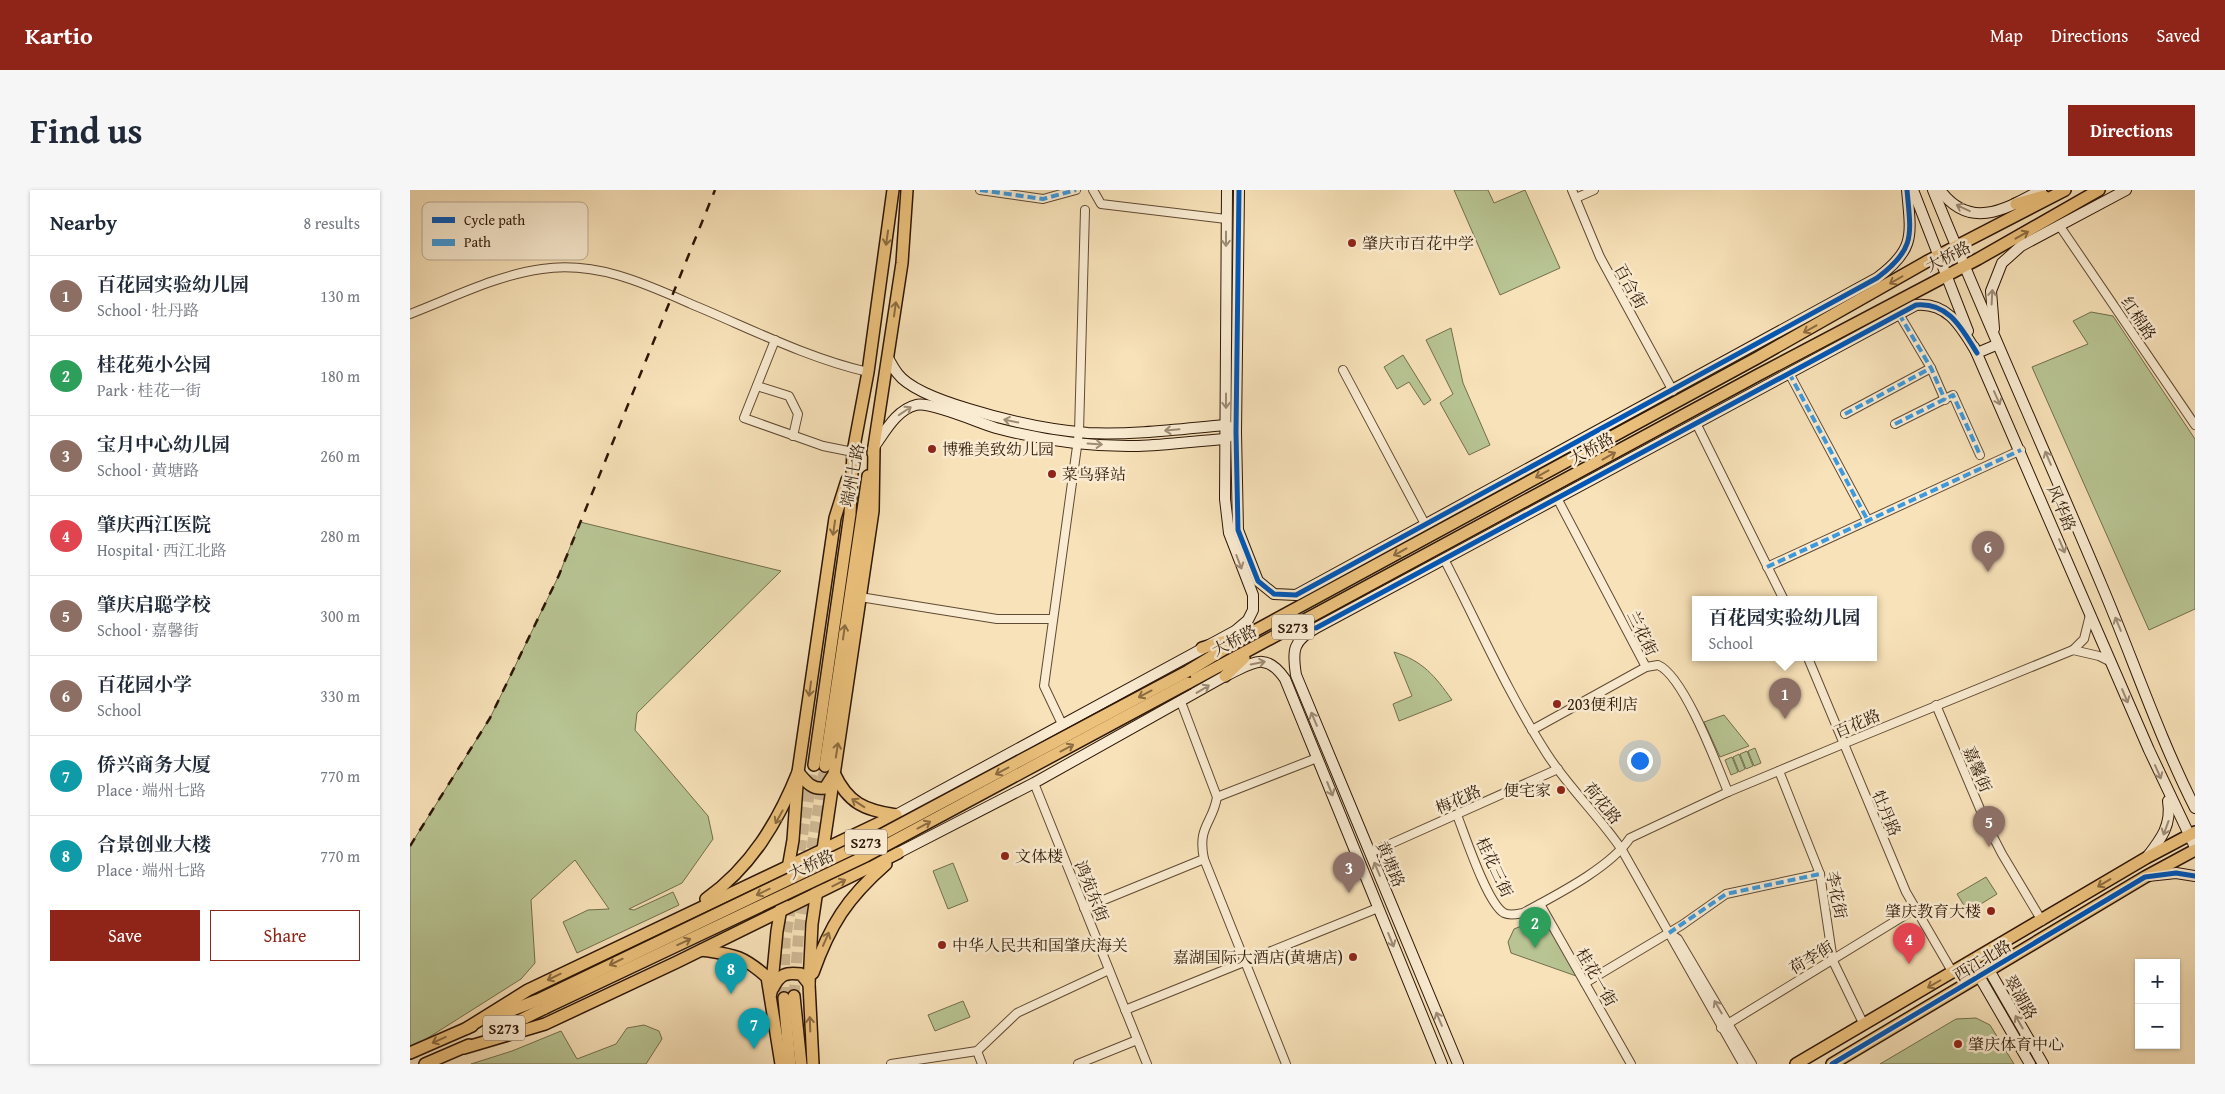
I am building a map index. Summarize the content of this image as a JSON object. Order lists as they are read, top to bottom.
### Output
{
  "streets": {
    "main road": [
      "大桥路",
      "端州七路",
      "S273",
      "西江北路"
    ],
    "street": [
      "百合街",
      "红棉路",
      "风华路",
      "兰花街",
      "百花路",
      "嘉馨街",
      "梅花路",
      "荷花路",
      "牡丹路",
      "黄塘路",
      "桂花三街",
      "鸿苑东街",
      "李花街",
      "荷李街",
      "桂花一街",
      "翠湖路"
    ]
  },
  "crossings": [
    ["大桥路", "风华路"],
    ["风华路", "西江北路"],
    ["兰花街", "荷花路"],
    ["百花路", "嘉馨街"],
    ["百花路", "荷花路"],
    ["百花路", "牡丹路"],
    ["百花路", "桂花三街"],
    ["百花路", "李花街"],
    ["嘉馨街", "西江北路"],
    ["梅花路", "荷花路"],
    ["梅花路", "黄塘路"],
    ["梅花路", "桂花三街"],
    ["荷花路", "桂花三街"],
    ["荷花路", "荷李街"],
    ["牡丹路", "荷李街"],
    ["牡丹路", "西江北路"],
    ["桂花三街", "桂花一街"],
    ["李花街", "荷李街"],
    ["李花街", "西江北路"],
    ["西江北路", "翠湖路"]
  ],
  "places": [
    "肇庆市百花中学",
    "博雅美致幼儿园",
    "菜鸟驿站",
    "203便利店",
    "便宅家",
    "文体楼",
    "肇庆教育大楼",
    "中华人民共和国肇庆海关",
    "嘉湖国际大酒店(黄塘店)",
    "肇庆体育中心"
  ],
  "legend": ["Cycle path", "Path"],
  "page": {
    "header": "Kartio",
    "nav": ["Map", "Directions", "Saved"],
    "title": "Find us",
    "buttons": [
      "Directions",
      ["Save", "Share"]
    ],
    "heading": ["Nearby", "8 results"],
    "list": [
      {
        "mark": "1",
        "name": "百花园实验幼儿园",
        "note": "School · 牡丹路",
        "value": "130 m"
      },
      {
        "mark": "2",
        "name": "桂花苑小公园",
        "note": "Park · 桂花一街",
        "value": "180 m"
      },
      {
        "mark": "3",
        "name": "宝月中心幼儿园",
        "note": "School · 黄塘路",
        "value": "260 m"
      },
      {
        "mark": "4",
        "name": "肇庆西江医院",
        "note": "Hospital · 西江北路",
        "value": "280 m"
      },
      {
        "mark": "5",
        "name": "肇庆启聪学校",
        "note": "School · 嘉馨街",
        "value": "300 m"
      },
      {
        "mark": "6",
        "name": "百花园小学",
        "note": "School",
        "value": "330 m"
      },
      {
        "mark": "7",
        "name": "侨兴商务大厦",
        "note": "Place · 端州七路",
        "value": "770 m"
      },
      {
        "mark": "8",
        "name": "合景创业大楼",
        "note": "Place · 端州七路",
        "value": "770 m"
      }
    ],
    "pins": [
      "6",
      "1",
      "5",
      "3",
      "2",
      "4",
      "8",
      "7"
    ],
    "popup": ["百花园实验幼儿园", "School"],
    "map_buttons": ["+", "−"]
  }
}
